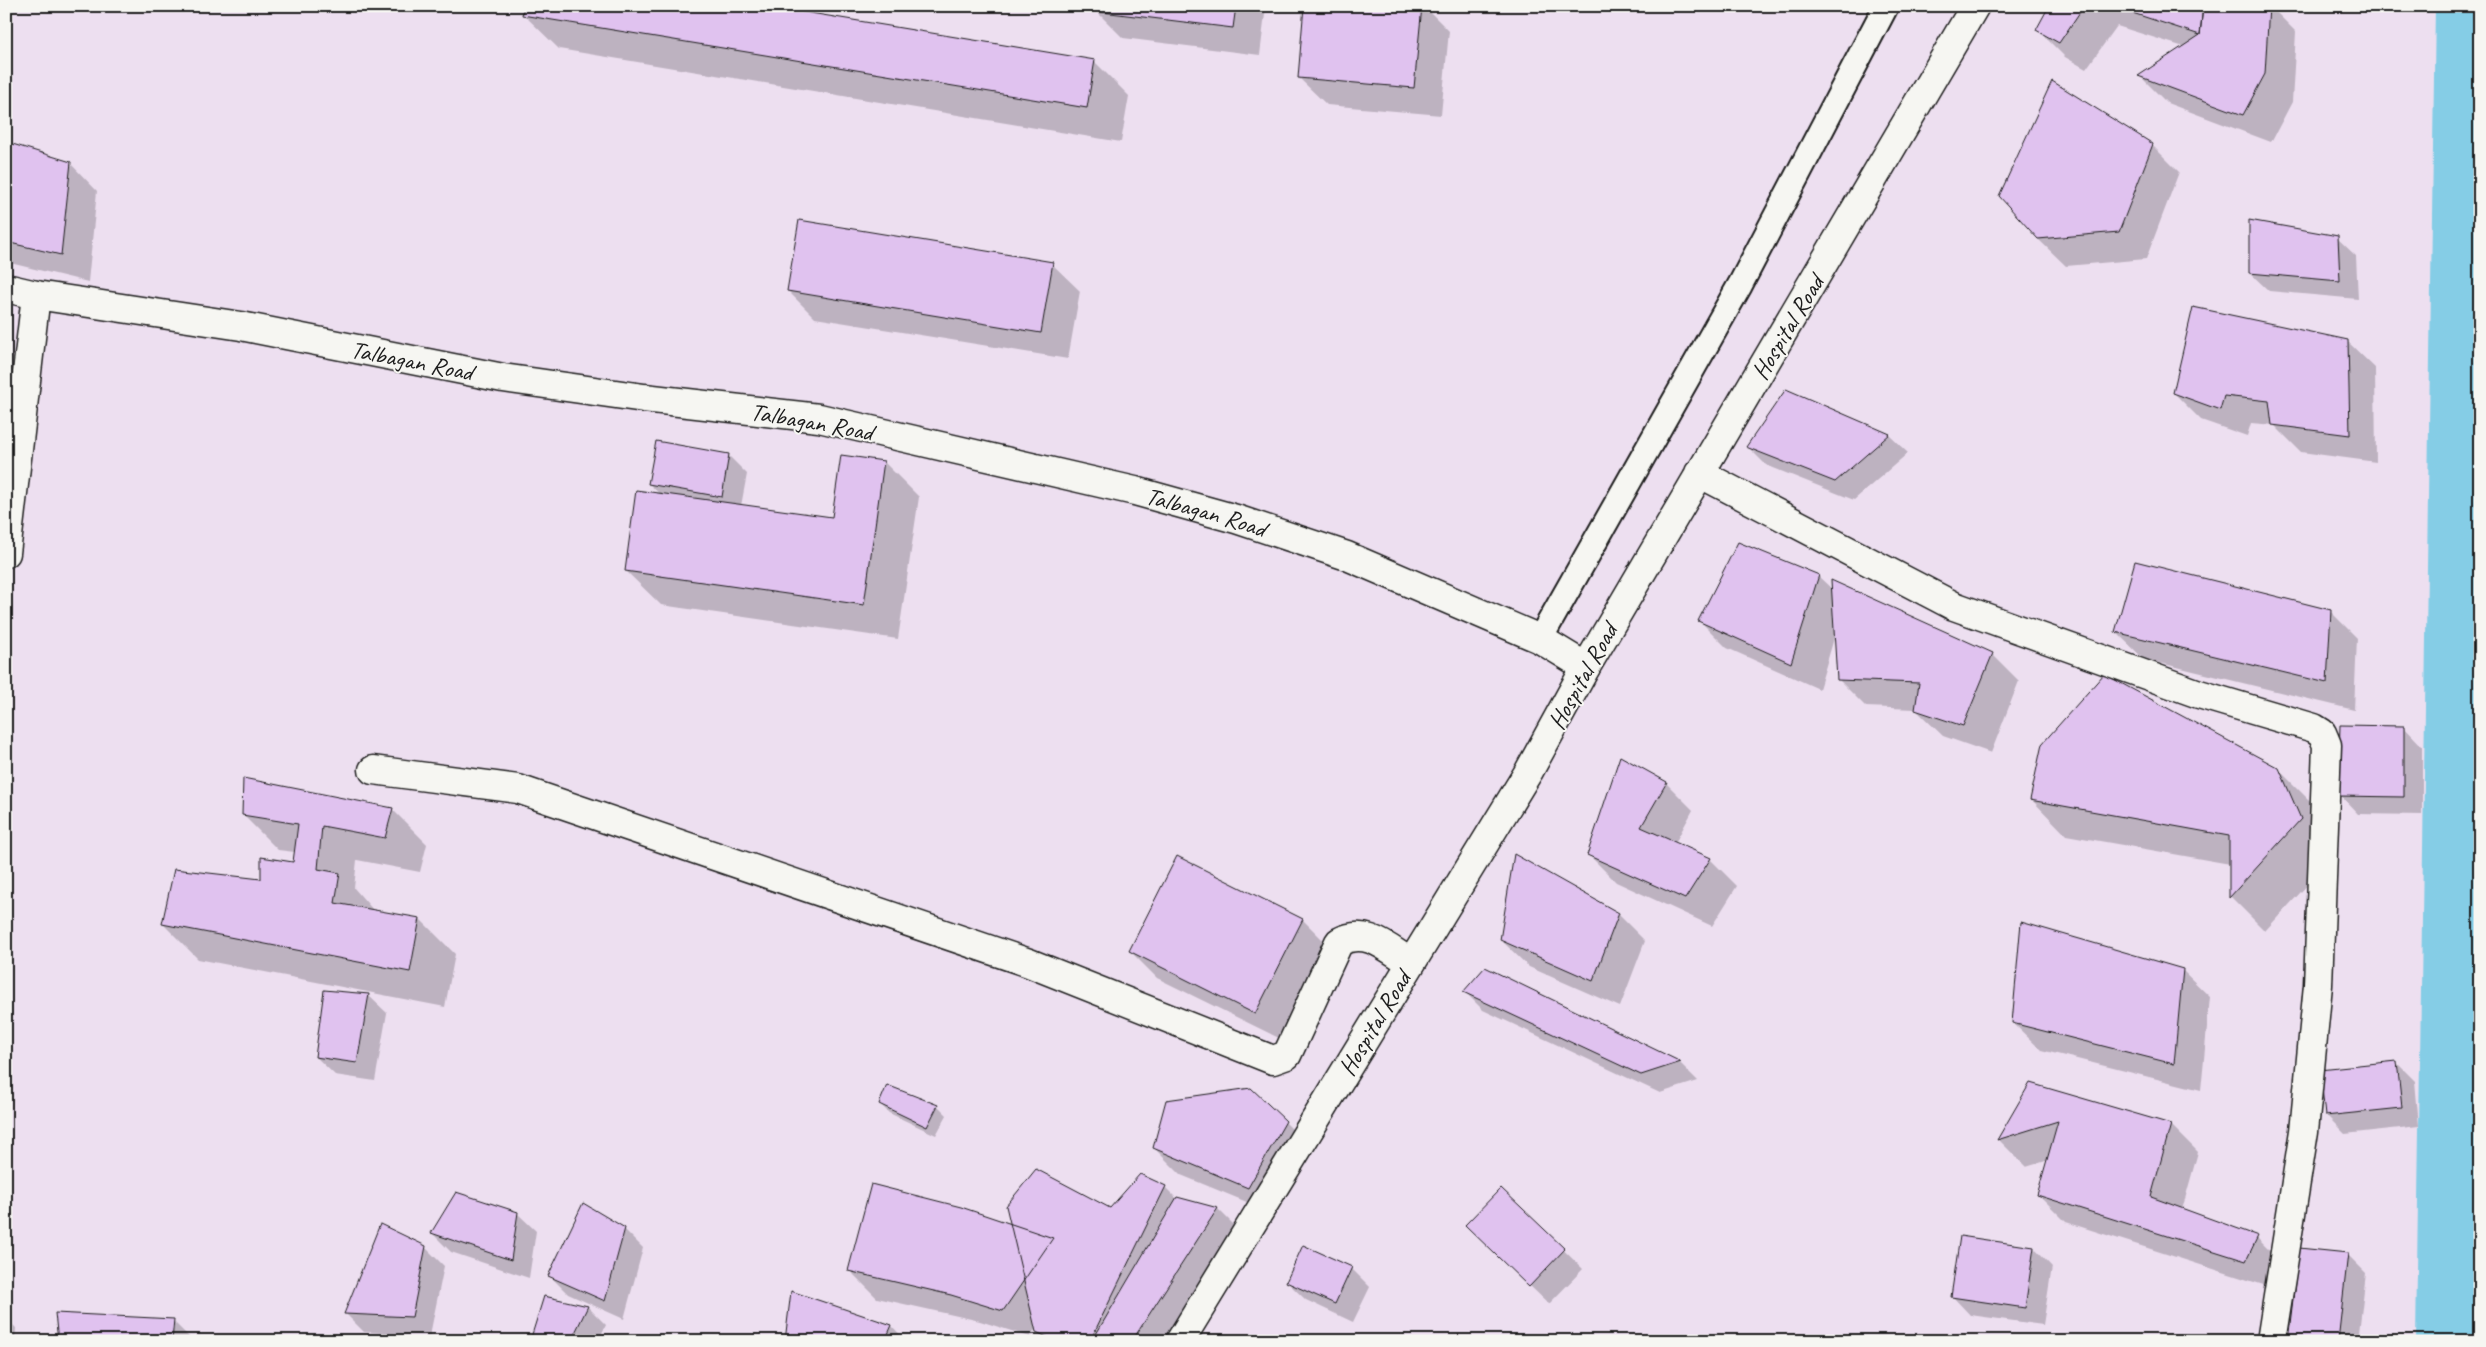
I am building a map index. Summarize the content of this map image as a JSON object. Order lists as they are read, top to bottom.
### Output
{
  "streets": {
    "street": ["Hospital Road", "Talbagan Road"]
  },
  "crossings": [
    ["Hospital Road", "Talbagan Road"]
  ]
}
